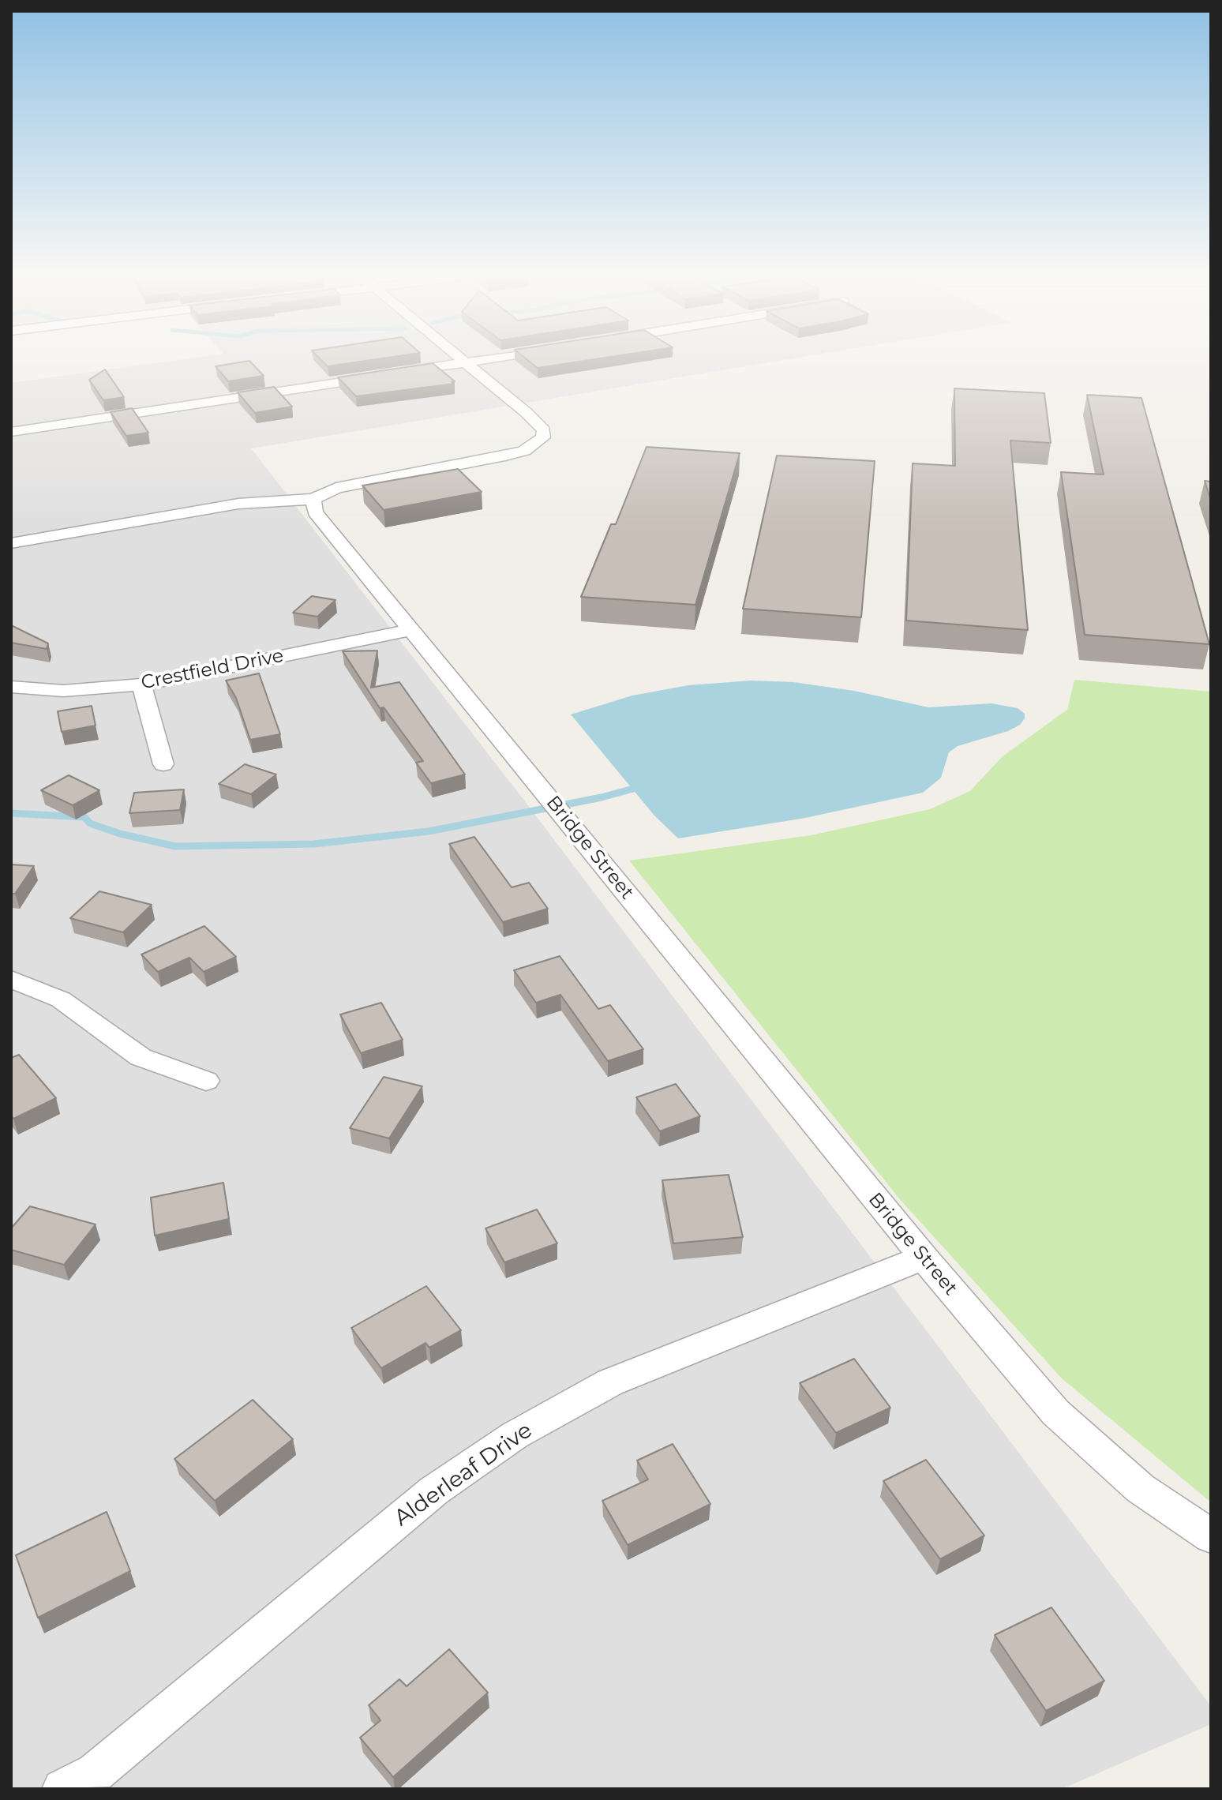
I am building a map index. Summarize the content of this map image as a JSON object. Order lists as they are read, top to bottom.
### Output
{
  "streets": {
    "street": ["Crestfield Drive", "Bridge Street", "Alderleaf Drive"]
  },
  "crossings": [
    ["Crestfield Drive", "Bridge Street"],
    ["Bridge Street", "Alderleaf Drive"]
  ]
}
